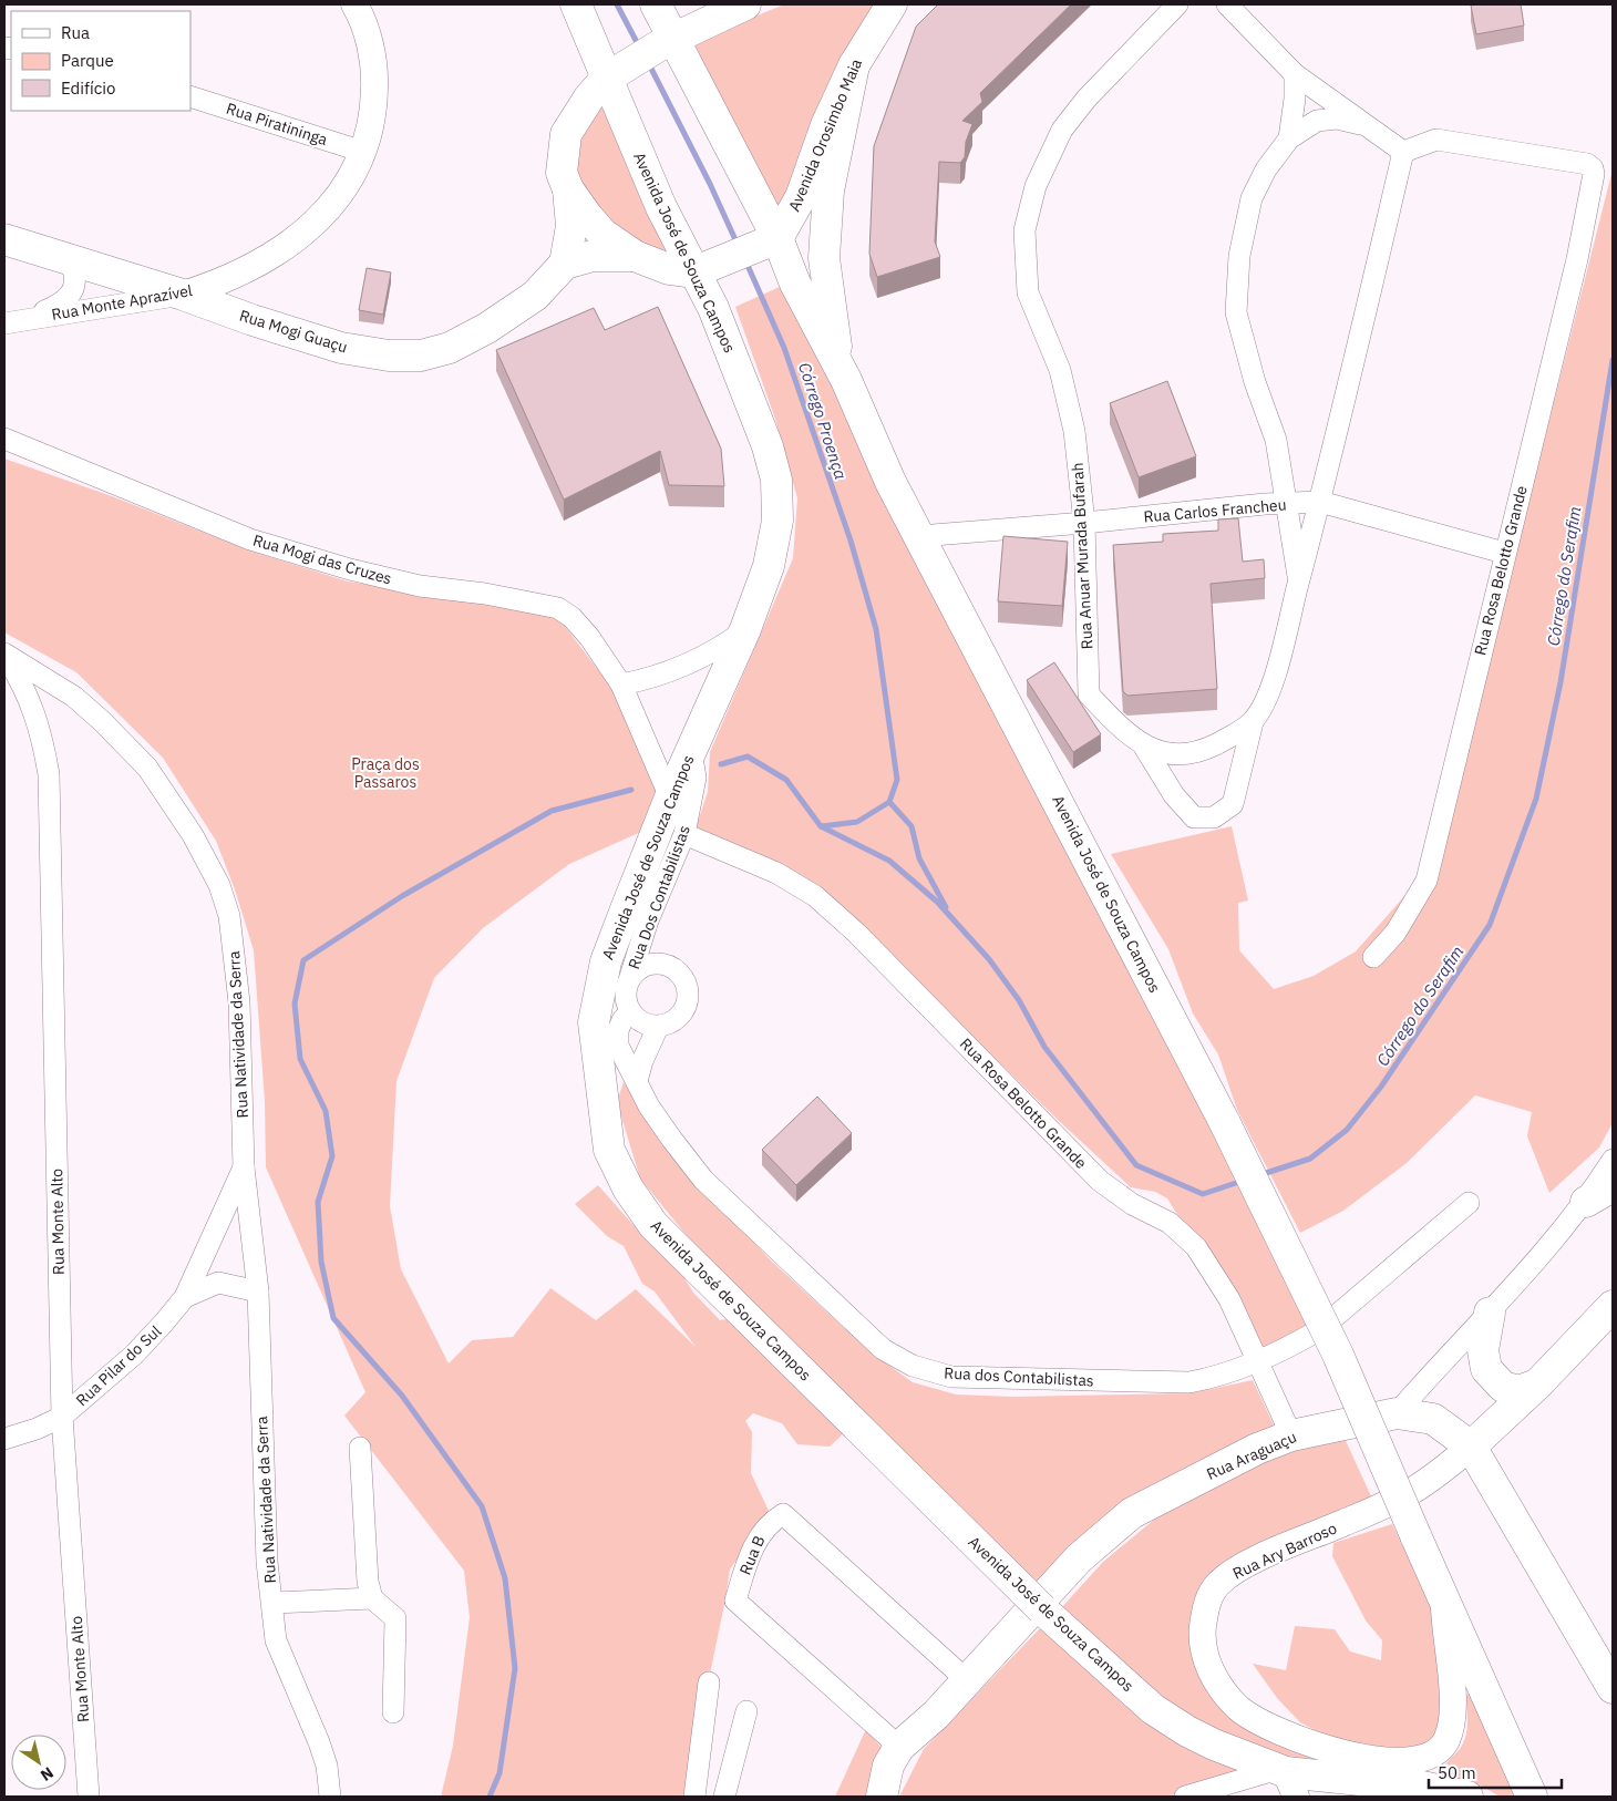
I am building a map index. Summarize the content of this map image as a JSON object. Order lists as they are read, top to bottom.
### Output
{
  "streets": {
    "main road": [
      "Avenida Orosimbo Maia",
      "Avenida José de Souza Campos",
      "Rua Mogi Guaçu",
      "Rua Araguaçu",
      "Rua Ary Barroso"
    ],
    "street": [
      "Rua Piratininga",
      "Rua Monte Aprazível",
      "Rua Carlos Francheu",
      "Rua Anuar Murada Bufarah",
      "Rua Mogi das Cruzes",
      "Rua Rosa Belotto Grande",
      "Rua Dos Contabilistas",
      "Rua Natividade da Serra",
      "Rua Monte Alto",
      "Rua Pilar do Sul",
      "Rua dos Contabilistas",
      "Rua B"
    ]
  },
  "crossings": [
    ["Rua Piratininga", "Rua Monte Aprazível"],
    ["Avenida Orosimbo Maia", "Avenida José de Souza Campos"],
    ["Avenida José de Souza Campos", "Rua Carlos Francheu"],
    ["Avenida José de Souza Campos", "Rua Mogi das Cruzes"],
    ["Avenida José de Souza Campos", "Rua Dos Contabilistas"],
    ["Avenida José de Souza Campos", "Rua Ary Barroso"],
    ["Rua Monte Aprazível", "Rua Mogi Guaçu"],
    ["Rua Carlos Francheu", "Rua Anuar Murada Bufarah"],
    ["Rua Carlos Francheu", "Rua Rosa Belotto Grande"],
    ["Rua Anuar Murada Bufarah", "Rua Rosa Belotto Grande"],
    ["Rua Rosa Belotto Grande", "Rua Dos Contabilistas"],
    ["Rua Rosa Belotto Grande", "Rua dos Contabilistas"],
    ["Rua Rosa Belotto Grande", "Rua Araguaçu"],
    ["Rua Dos Contabilistas", "Rua dos Contabilistas"],
    ["Rua Natividade da Serra", "Rua Monte Alto"],
    ["Rua Natividade da Serra", "Rua Pilar do Sul"],
    ["Rua Monte Alto", "Rua Pilar do Sul"],
    ["Rua Araguaçu", "Rua Ary Barroso"],
    ["Rua Araguaçu", "Rua B"]
  ],
  "water": ["Córrego Proença", "Córrego do Serafim"],
  "parks": ["Praça dos Passaros"],
  "legend": ["Rua", "Parque", "Edifício"],
  "scale_bar": "50 m",
  "north": "bottom right"
}
